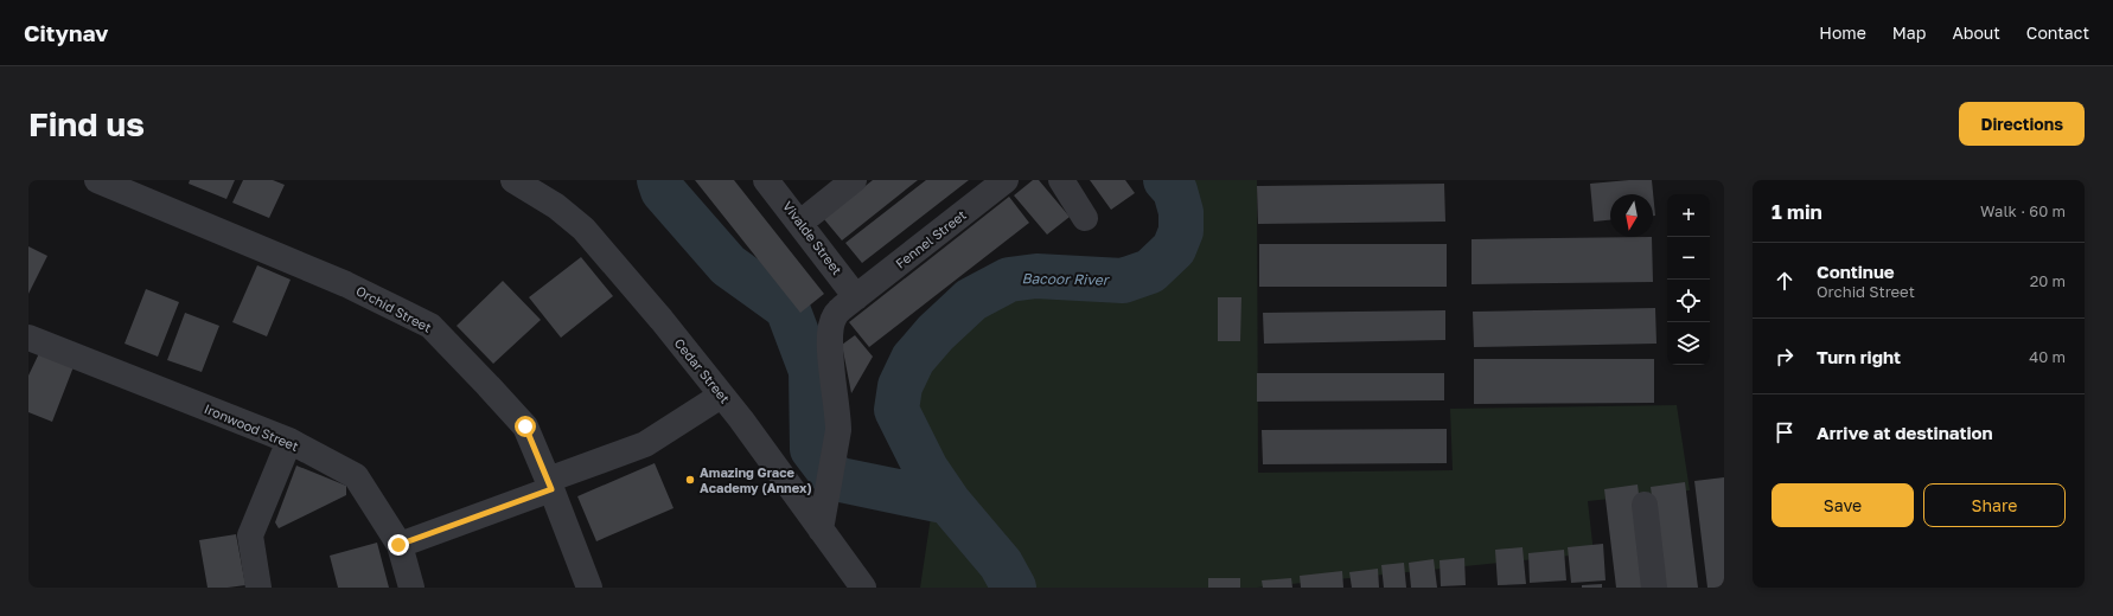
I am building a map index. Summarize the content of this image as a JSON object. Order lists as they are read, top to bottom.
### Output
{
  "streets": {
    "street": [
      "Vivalde Street",
      "Fennel Street",
      "Orchid Street",
      "Cedar Street",
      "Ironwood Street"
    ]
  },
  "crossings": [
    ["Vivalde Street", "Fennel Street"],
    ["Fennel Street", "Cedar Street"]
  ],
  "water": ["Bacoor River"],
  "places": ["Amazing Grace Academy (Annex)"],
  "north": "bottom",
  "page": {
    "header": "Citynav",
    "nav": [
      "Home",
      "Map",
      "About",
      "Contact"
    ],
    "buttons": [
      "Directions",
      ["Save", "Share"]
    ],
    "title": "Find us",
    "heading": ["1 min", "Walk · 60 m"],
    "map_buttons": ["+", "−"],
    "list": [
      ["Continue", "Orchid Street", "20 m"],
      ["Turn right", "40 m"],
      "Arrive at destination"
    ]
  }
}
